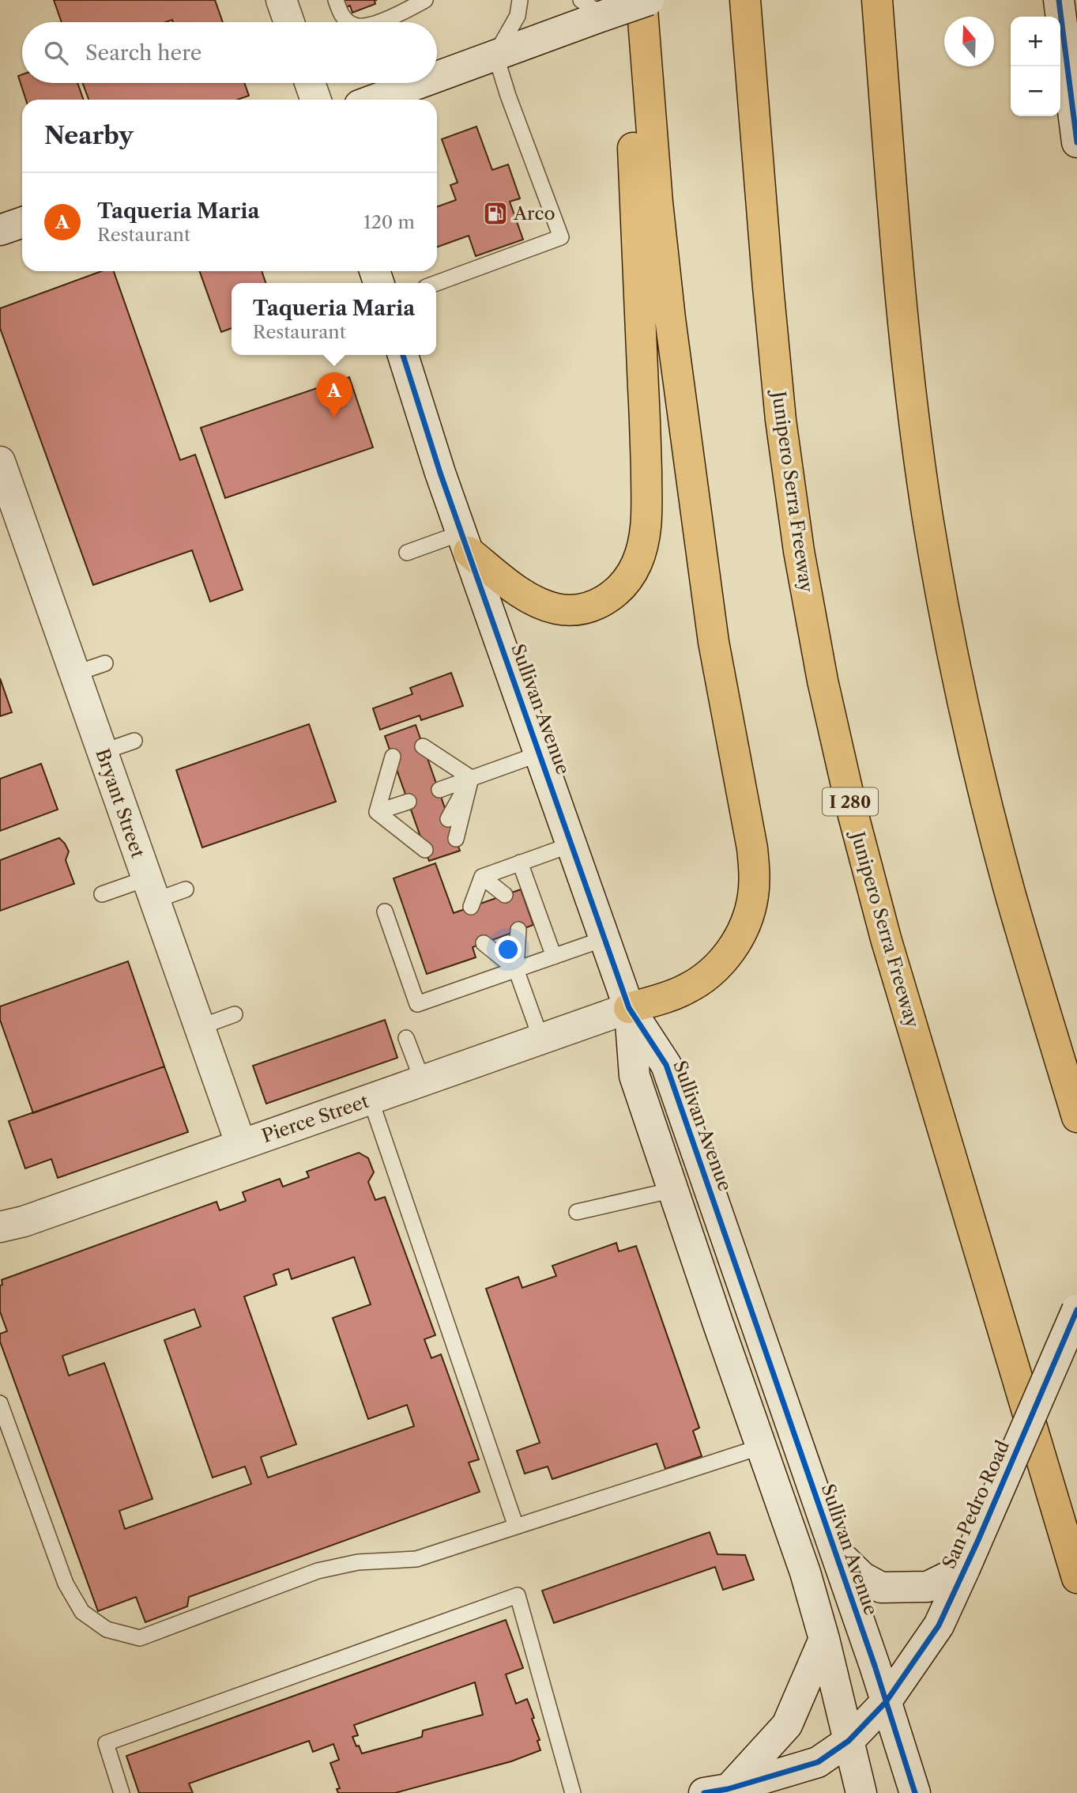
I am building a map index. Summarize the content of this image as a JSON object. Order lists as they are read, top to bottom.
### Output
{
  "streets": {
    "highway": ["Junipero Serra Freeway", "I 280"],
    "street": [
      "Sullivan Avenue",
      "Bryant Street",
      "Pierce Street",
      "San Pedro Road"
    ]
  },
  "crossings": [
    ["Sullivan Avenue", "Pierce Street"],
    ["Sullivan Avenue", "San Pedro Road"],
    ["Bryant Street", "Pierce Street"]
  ],
  "places": {
    "fuel station": ["Arco"]
  },
  "north": "top",
  "page": {
    "map_buttons": ["+", "−"],
    "search": "Search here",
    "heading": "Nearby",
    "list": [
      {
        "mark": "A",
        "name": "Taqueria Maria",
        "note": "Restaurant",
        "value": "120 m"
      }
    ],
    "popup": ["Taqueria Maria", "Restaurant"],
    "pins": "A"
  }
}
